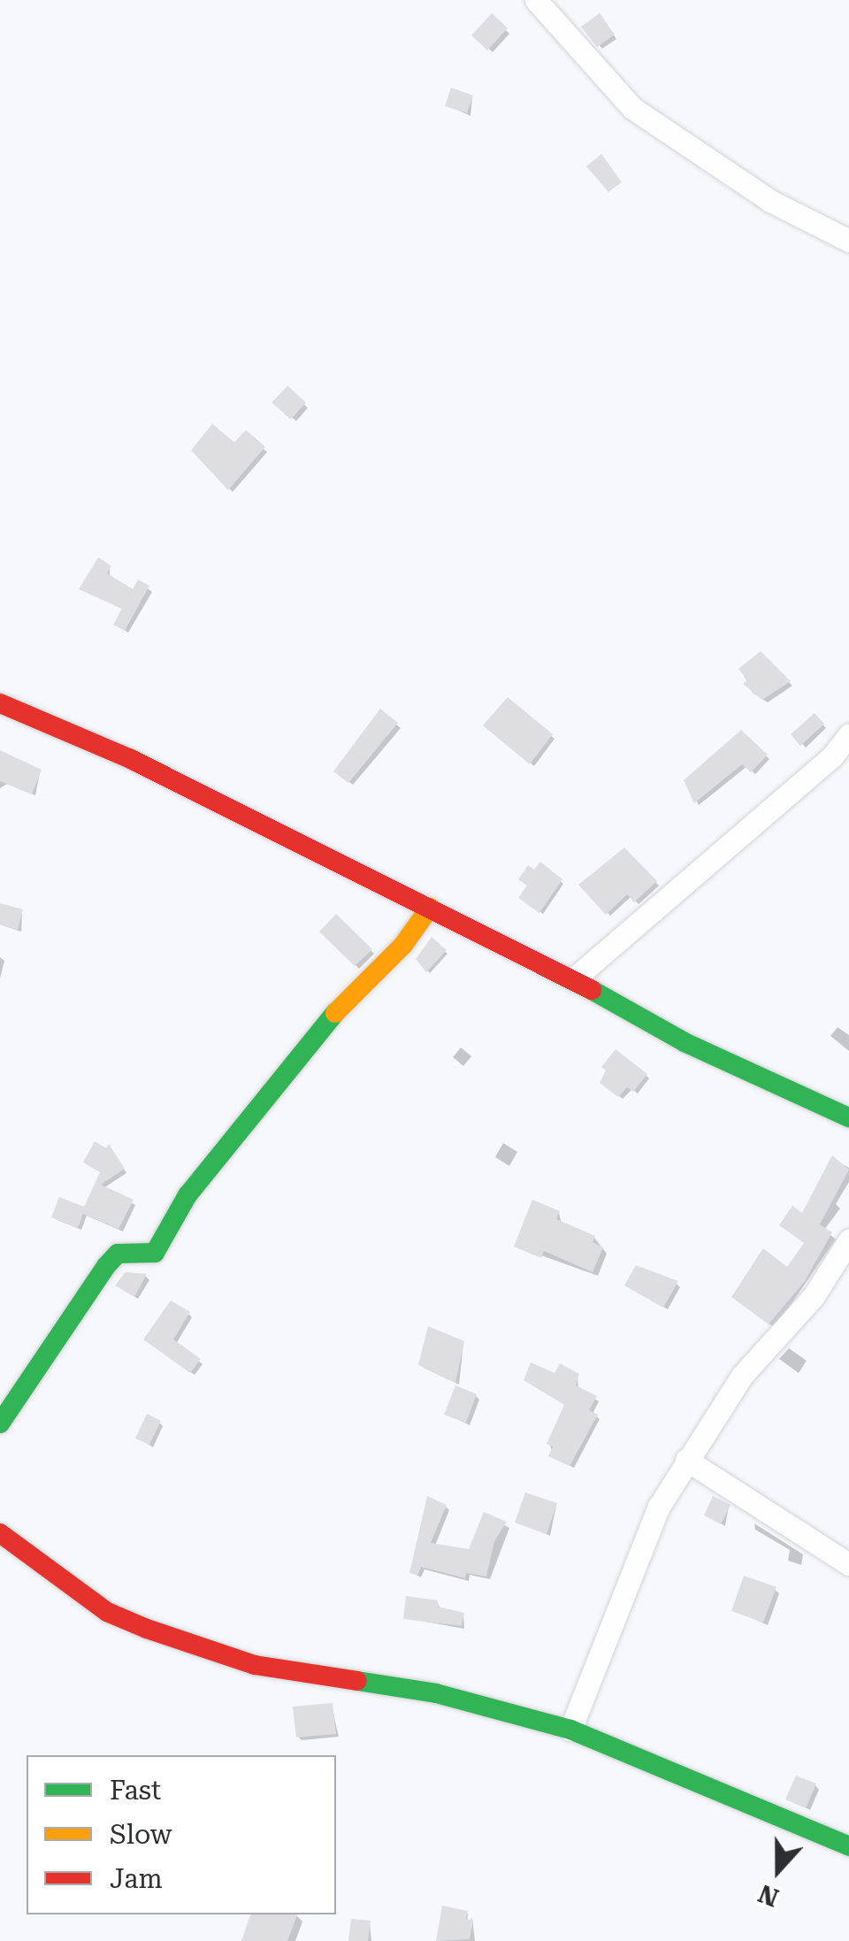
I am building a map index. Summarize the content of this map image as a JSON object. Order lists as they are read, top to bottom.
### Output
{
  "legend": ["Fast", "Slow", "Jam"],
  "north": "bottom"
}
